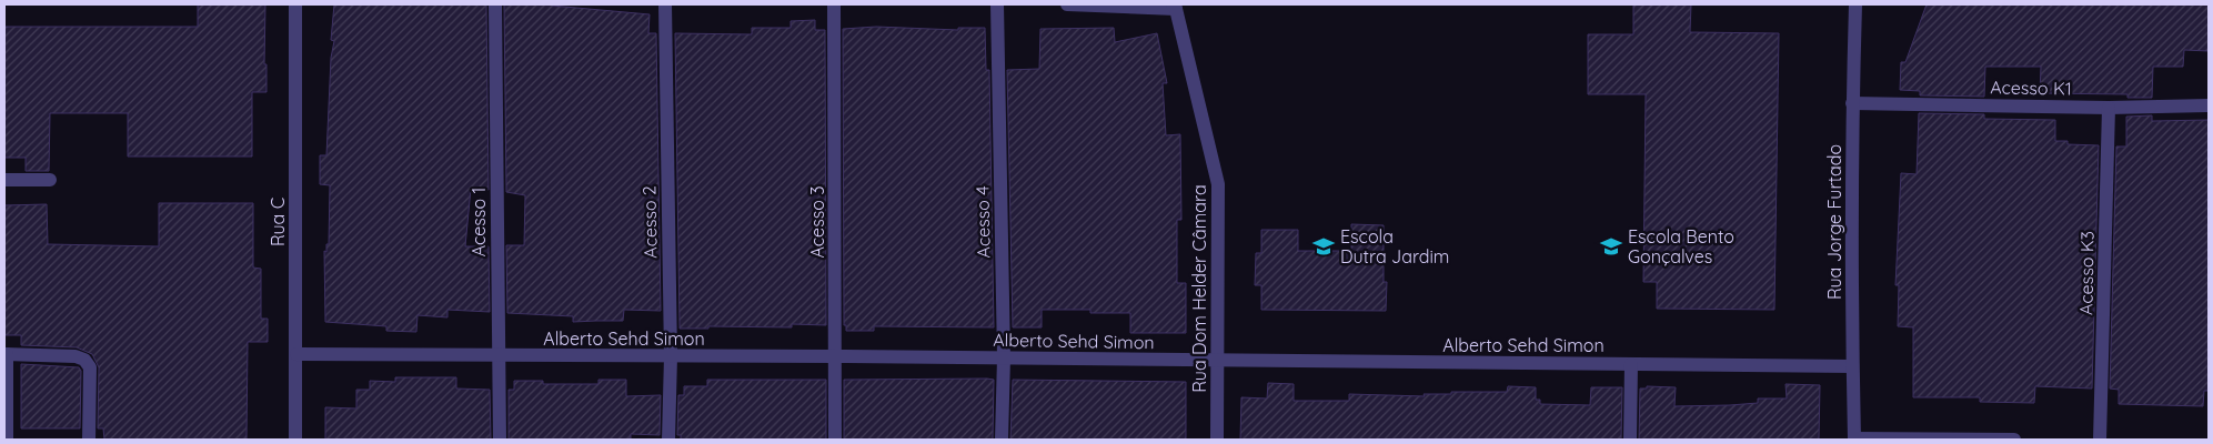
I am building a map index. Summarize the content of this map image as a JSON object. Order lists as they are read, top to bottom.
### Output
{
  "streets": {
    "street": [
      "Acesso K1",
      "Rua C",
      "Acesso 1",
      "Acesso 2",
      "Acesso 3",
      "Acesso 4",
      "Rua Jorge Furtado",
      "Acesso K3",
      "Rua Dom Helder Câmara",
      "Alberto Sehd Simon"
    ]
  },
  "crossings": [
    ["Acesso K1", "Rua Jorge Furtado"],
    ["Acesso K1", "Acesso K3"],
    ["Rua C", "Alberto Sehd Simon"],
    ["Acesso 1", "Alberto Sehd Simon"],
    ["Acesso 2", "Alberto Sehd Simon"],
    ["Acesso 3", "Alberto Sehd Simon"],
    ["Acesso 4", "Alberto Sehd Simon"],
    ["Rua Jorge Furtado", "Alberto Sehd Simon"],
    ["Rua Dom Helder Câmara", "Alberto Sehd Simon"]
  ],
  "places": {
    "school or university": ["Escola Dutra Jardim", "Escola Bento Gonçalves"]
  }
}
